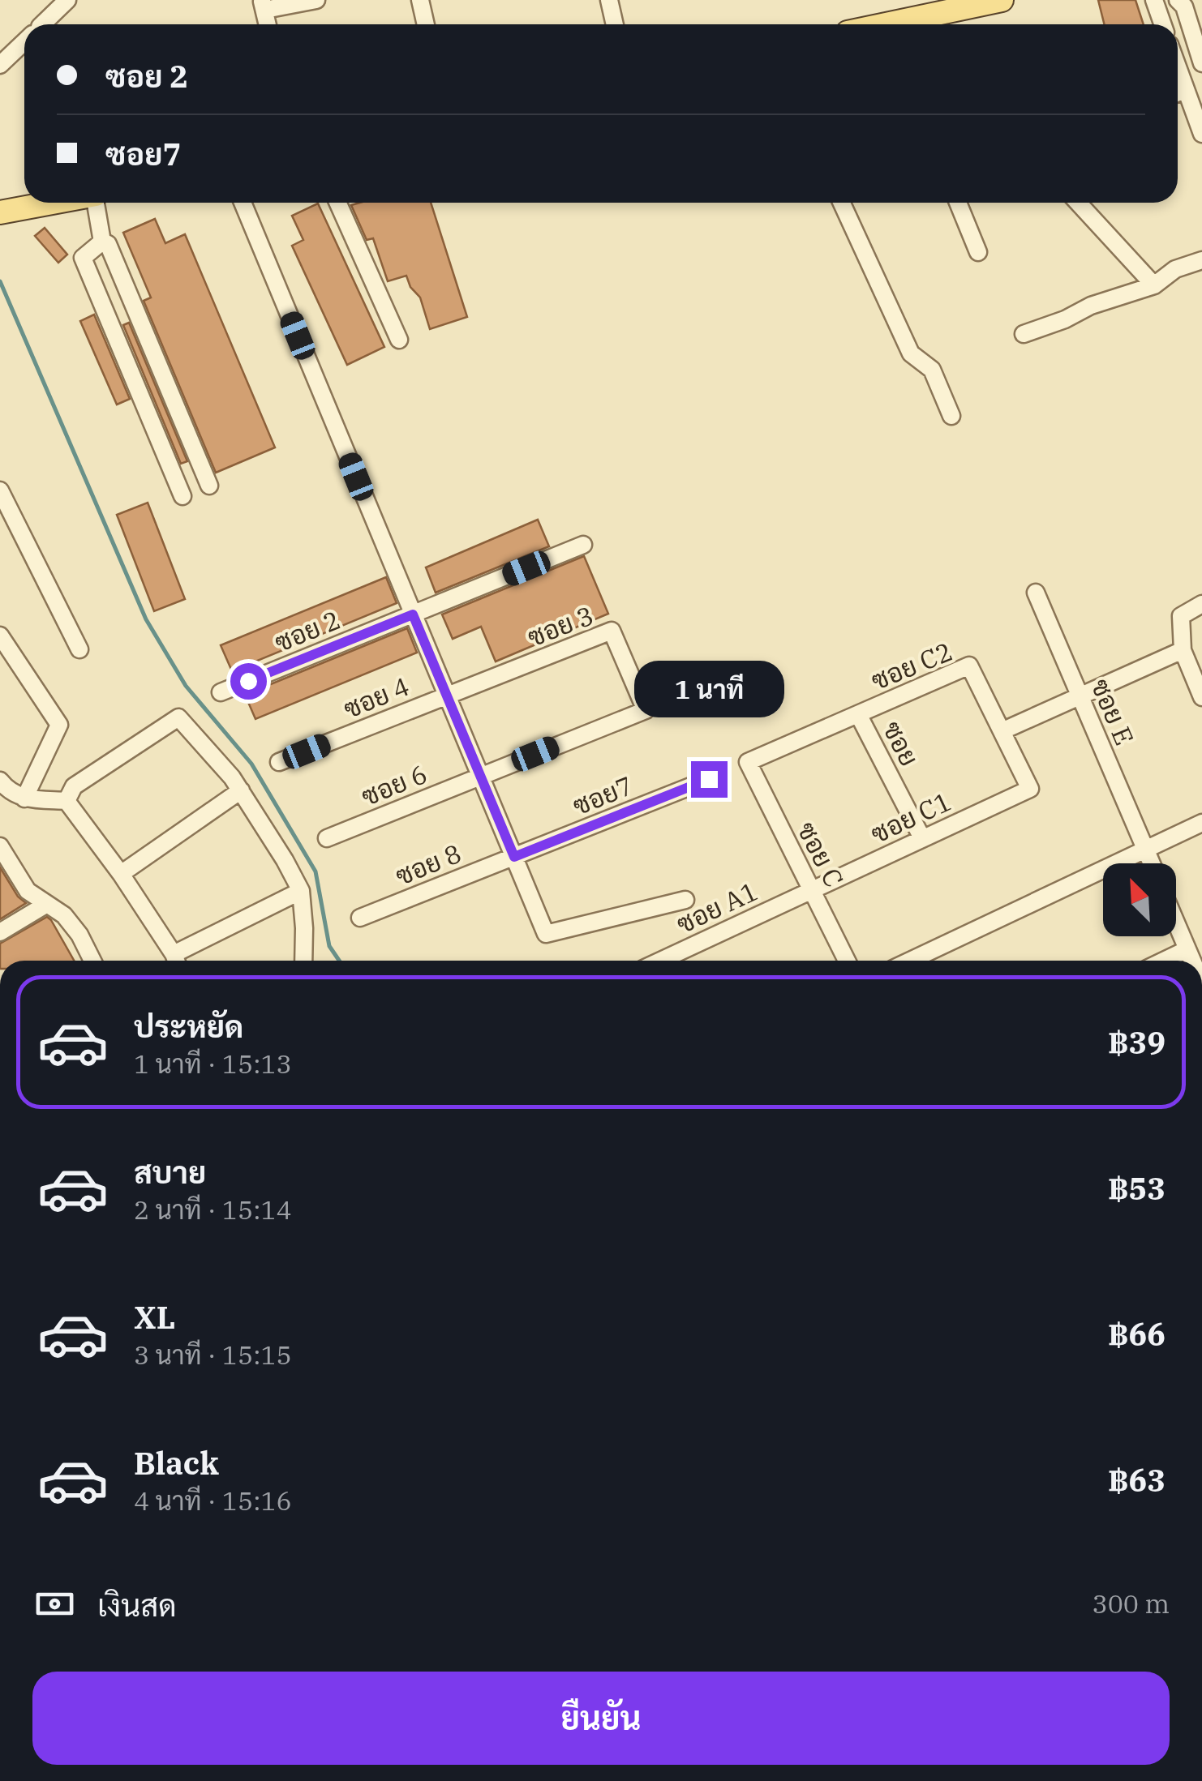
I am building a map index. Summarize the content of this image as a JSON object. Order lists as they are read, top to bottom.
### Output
{
  "streets": {
    "street": [
      "ซอย 3",
      "ซอย 2",
      "ซอย C2",
      "ซอย 4",
      "ซอย E",
      "ซอย",
      "ซอย 6",
      "ซอย7",
      "ซอย C1",
      "ซอย C",
      "ซอย 8",
      "ซอย A1"
    ]
  },
  "crossings": [
    ["ซอย 3", "ซอย 4"],
    ["ซอย 3", "ซอย 6"],
    ["ซอย C2", "ซอย"],
    ["ซอย C2", "ซอย C1"],
    ["ซอย C2", "ซอย C"],
    ["ซอย", "ซอย C1"],
    ["ซอย7", "ซอย 8"],
    ["ซอย C1", "ซอย C"],
    ["ซอย C1", "ซอย A1"],
    ["ซอย C", "ซอย A1"]
  ],
  "north": "top left",
  "page": {
    "banner": ["ซอย 2", "ซอย7"],
    "bubble": "1 นาที",
    "list": [
      {
        "name": "ประหยัด",
        "note": "1 นาที · 15:13",
        "value": "฿39"
      },
      {
        "name": "สบาย",
        "note": "2 นาที · 15:14",
        "value": "฿53"
      },
      {
        "name": "XL",
        "note": "3 นาที · 15:15",
        "value": "฿66"
      },
      {
        "name": "Black",
        "note": "4 นาที · 15:16",
        "value": "฿63"
      }
    ],
    "pay": ["เงินสด", "300 m"],
    "buttons": "ยืนยัน"
  }
}
